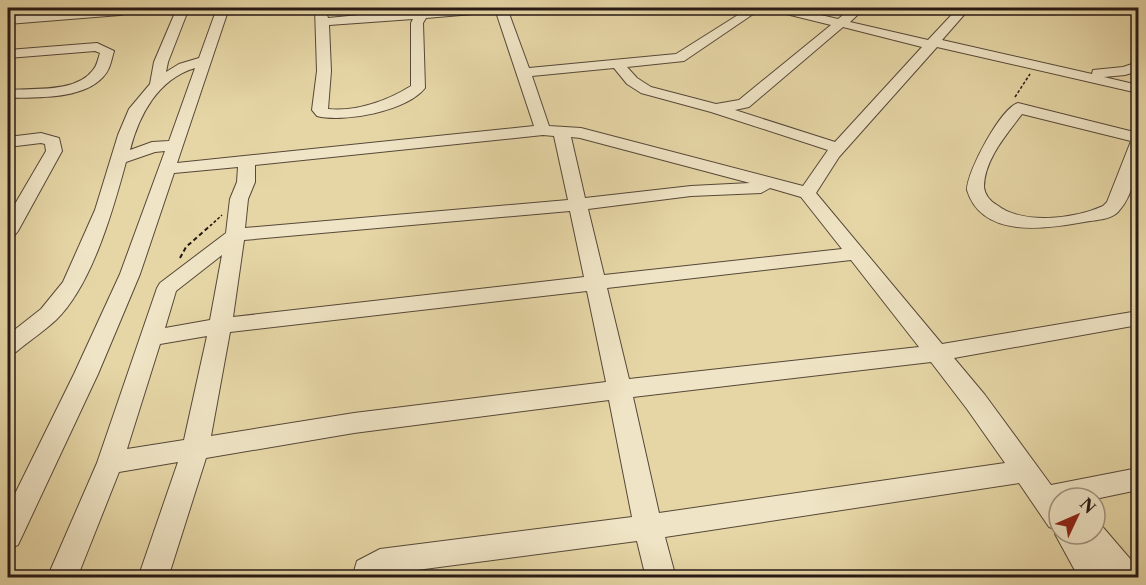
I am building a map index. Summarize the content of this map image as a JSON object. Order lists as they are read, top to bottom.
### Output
{
  "north": "top right"
}
